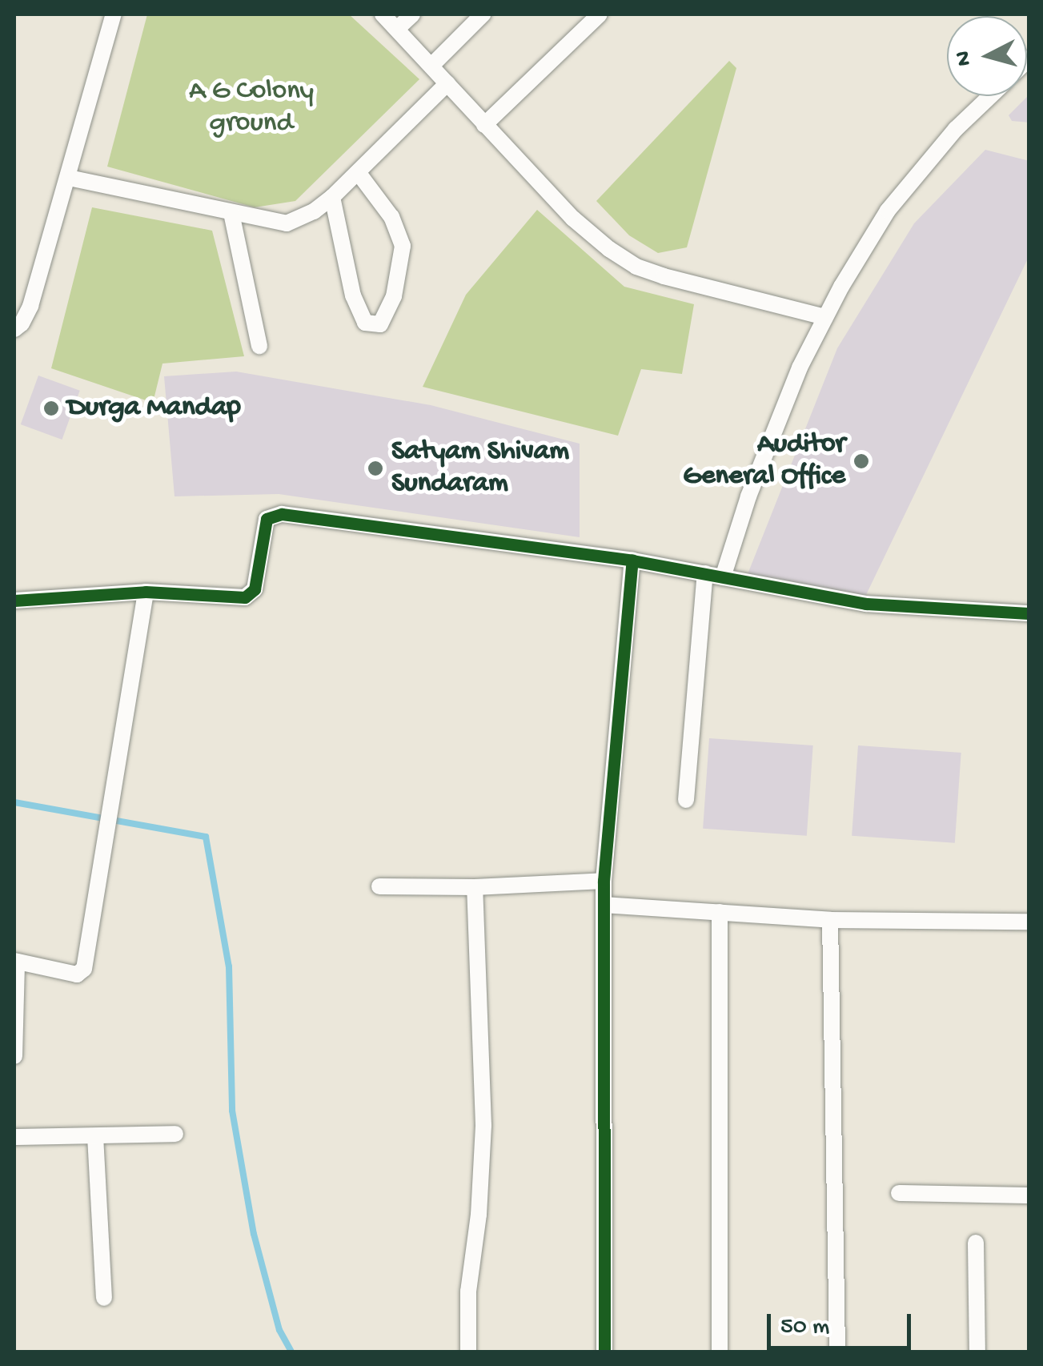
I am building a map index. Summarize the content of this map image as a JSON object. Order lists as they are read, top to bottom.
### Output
{
  "parks": ["A G Colony ground"],
  "places": ["Durga Mandap", "Auditor General Office", "Satyam Shivam Sundaram"],
  "scale_bar": "50 m",
  "north": "left"
}
